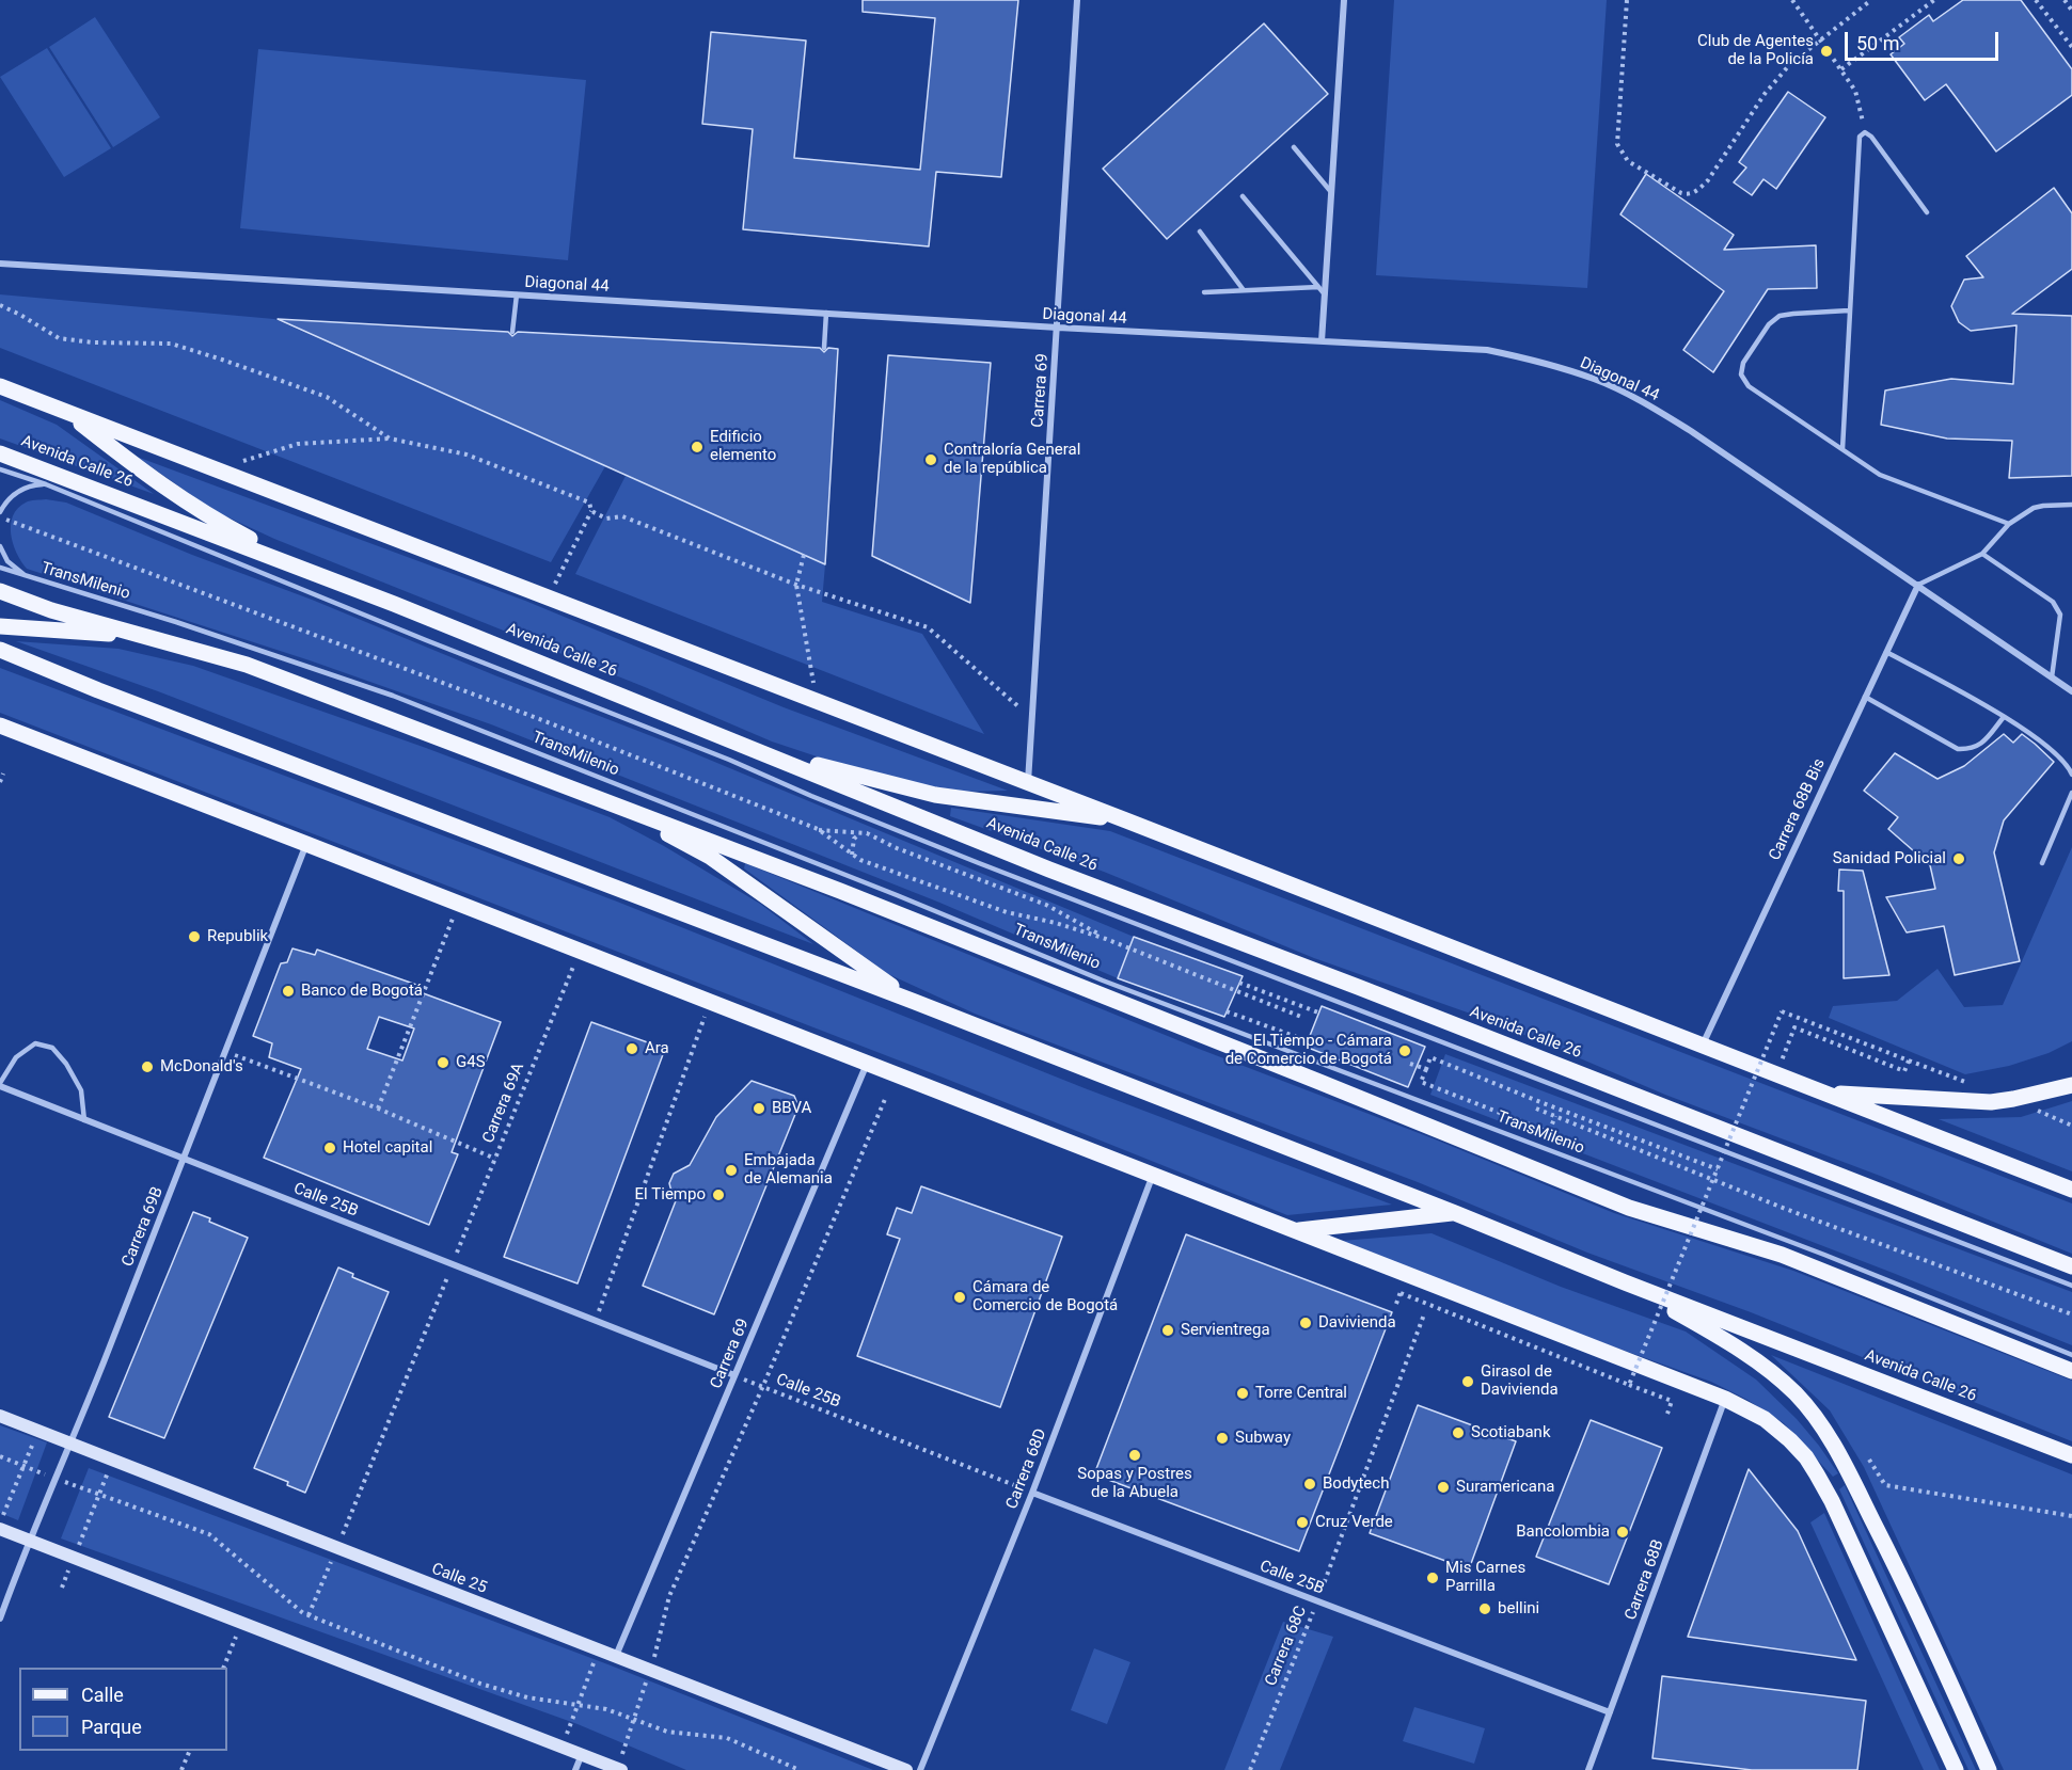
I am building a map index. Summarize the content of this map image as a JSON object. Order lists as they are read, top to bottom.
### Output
{
  "streets": {
    "main road": ["Avenida Calle 26"],
    "street": [
      "Diagonal 44",
      "Carrera 69",
      "Carrera 68B Bis",
      "Calle 25B",
      "Carrera 69B",
      "Carrera 68D",
      "Calle 25",
      "Carrera 68B"
    ],
    "lane": ["TransMilenio"],
    "path": ["Carrera 69A", "Carrera 68C"]
  },
  "crossings": [
    ["Diagonal 44", "Carrera 69"],
    ["Diagonal 44", "Carrera 68B Bis"],
    ["Carrera 69", "Calle 25B"],
    ["Carrera 69", "Calle 25"],
    ["Carrera 69A", "Calle 25B"],
    ["Carrera 69A", "Calle 25"],
    ["Calle 25B", "Carrera 69B"],
    ["Calle 25B", "Carrera 68D"],
    ["Calle 25B", "Carrera 68B"],
    ["Calle 25B", "Carrera 68C"],
    ["Carrera 69B", "Calle 25"]
  ],
  "places": [
    "Club de Agentes de la Policía",
    "Edificio elemento",
    "Contraloría General de la república",
    "Sanidad Policial",
    "Republik",
    "Banco de Bogotá",
    "Ara",
    "El Tiempo - Cámara de Comercio de Bogotá",
    "G4S",
    "McDonald's",
    "BBVA",
    "Hotel capital",
    "Embajada de Alemania",
    "El Tiempo",
    "Cámara de Comercio de Bogotá",
    "Davivienda",
    "Servientrega",
    "Girasol de Davivienda",
    "Torre Central",
    "Scotiabank",
    "Subway",
    "Sopas y Postres de la Abuela",
    "Bodytech",
    "Suramericana",
    "Cruz Verde",
    "Bancolombia",
    "Mis Carnes Parrilla",
    "bellini"
  ],
  "legend": ["Calle", "Parque"],
  "scale_bar": "50 m"
}
